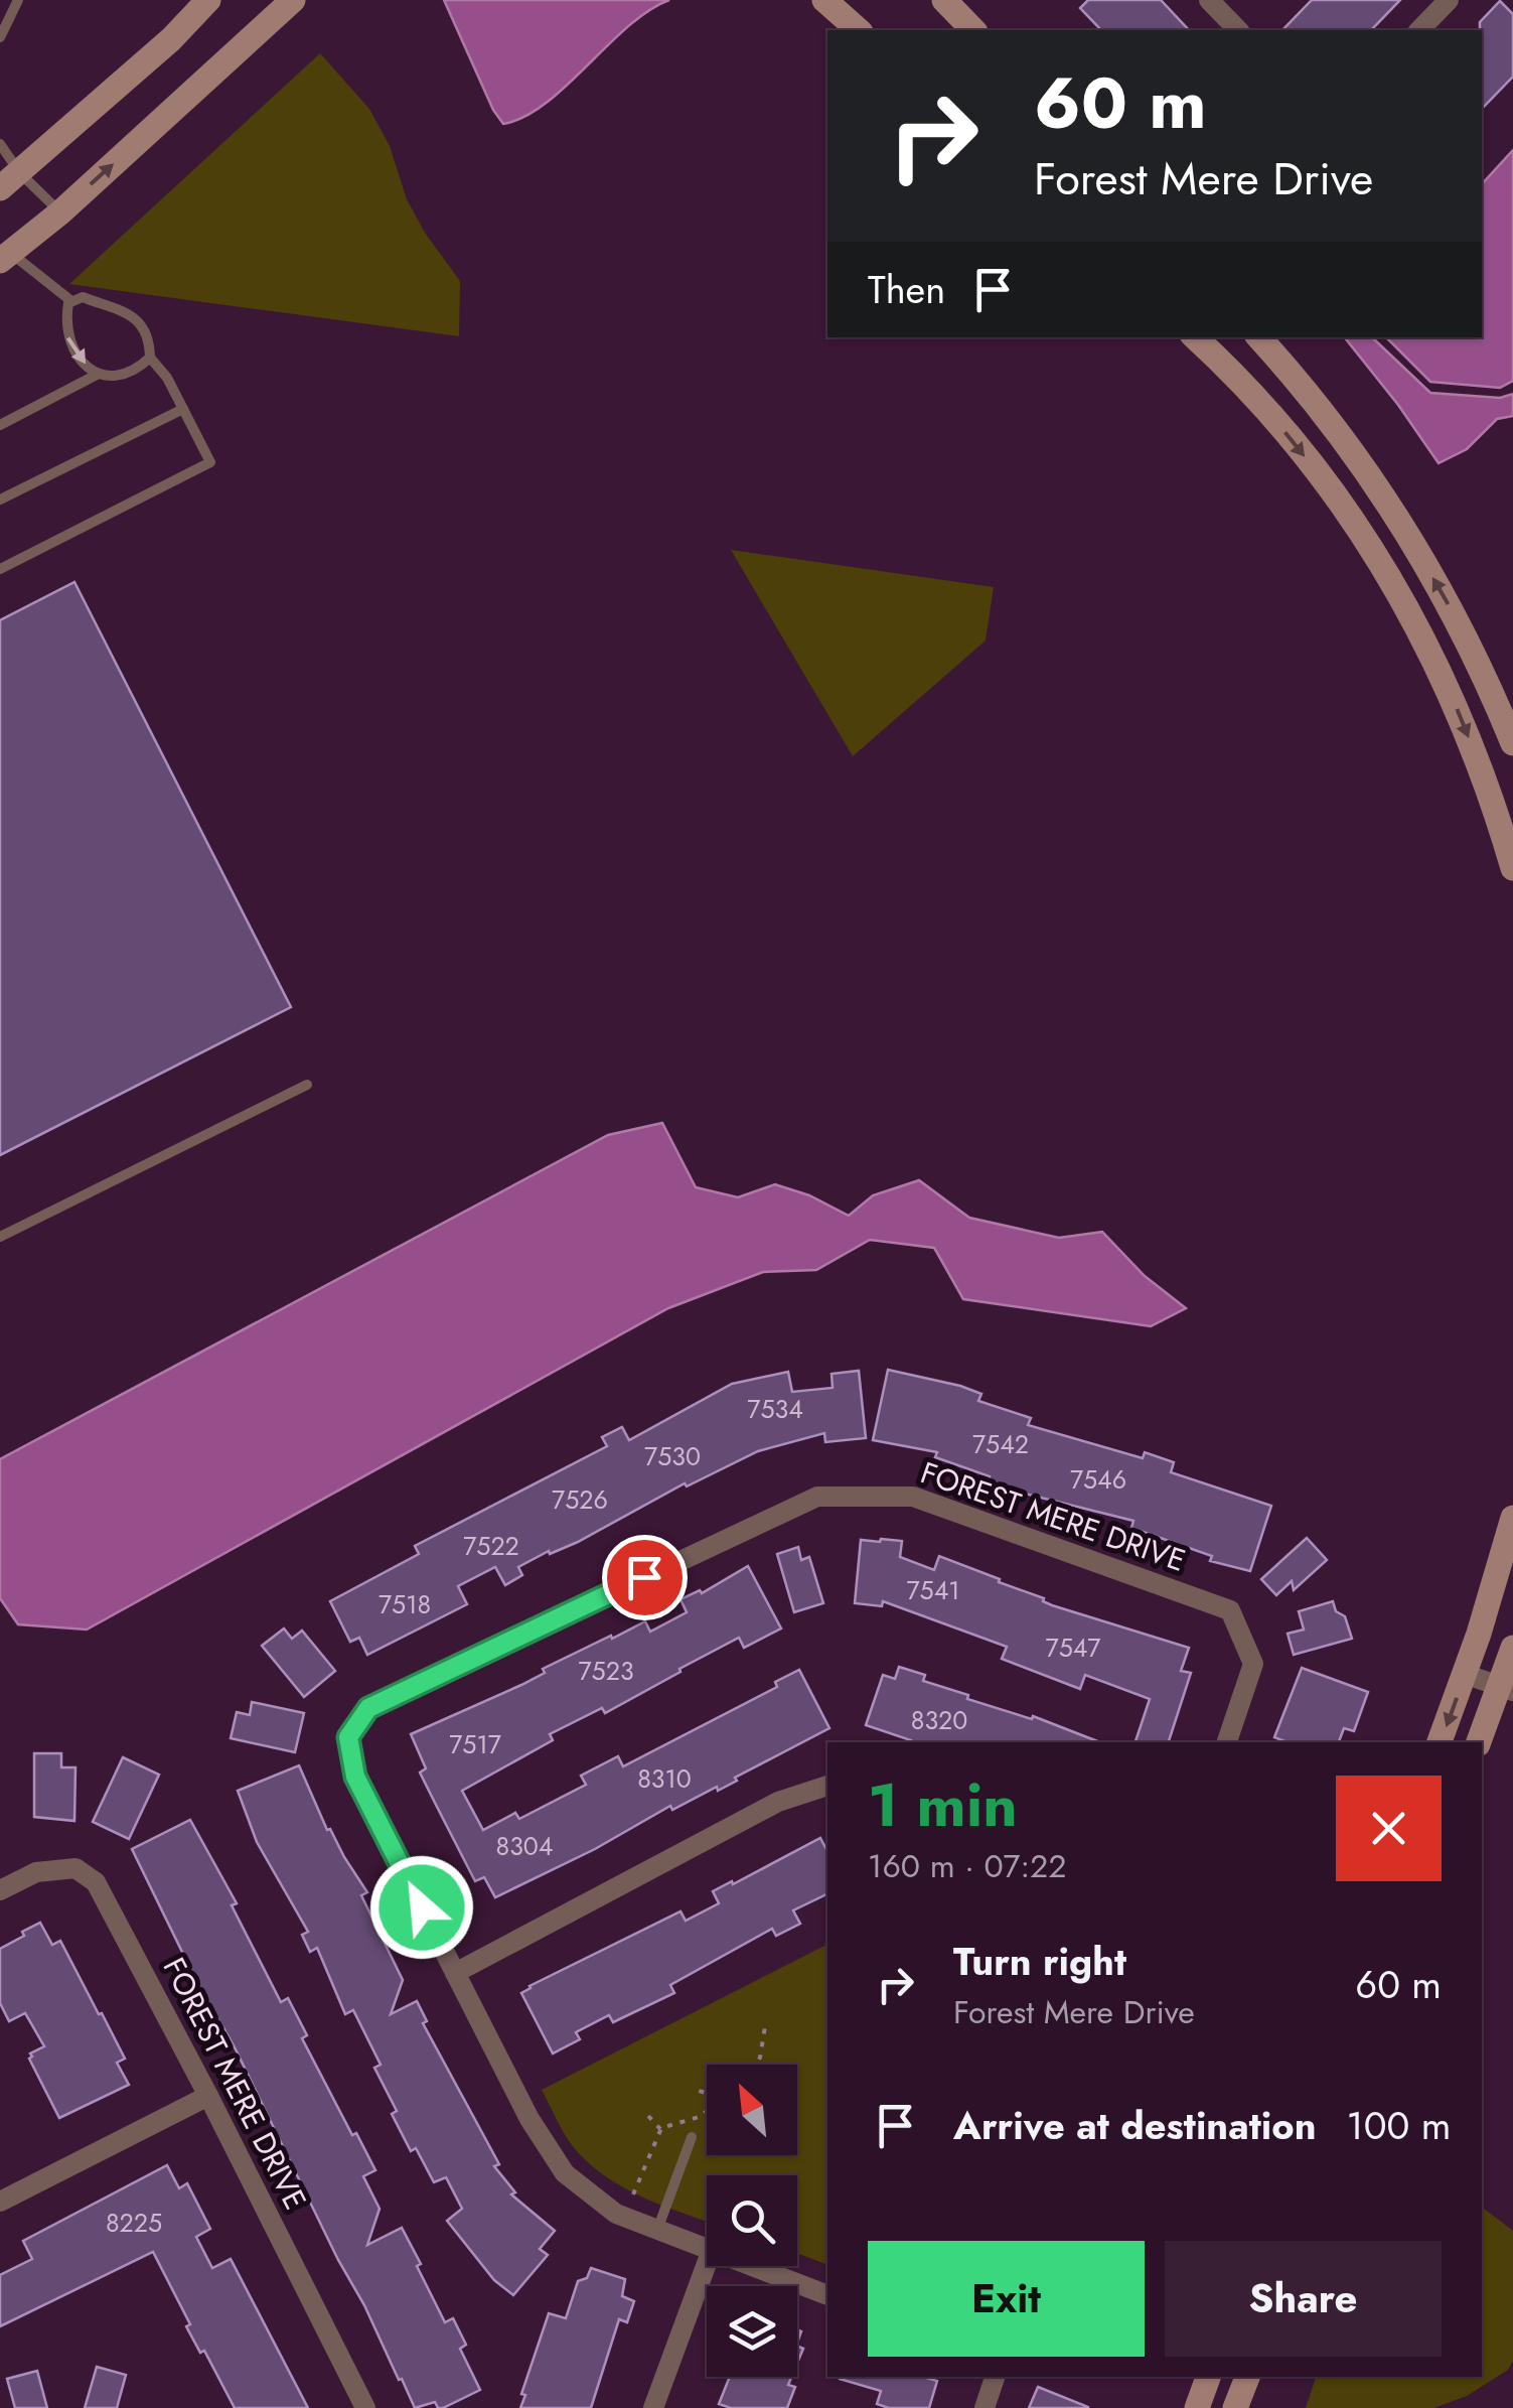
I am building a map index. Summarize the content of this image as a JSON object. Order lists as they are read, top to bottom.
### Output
{
  "streets": {
    "street": ["FOREST MERE DRIVE"]
  },
  "house_numbers": [
    "7534",
    "7542",
    "7530",
    "7546",
    "7526",
    "7522",
    "7541",
    "7518",
    "7547",
    "7523",
    "8320",
    "7517",
    "8310",
    "8304",
    "8225"
  ],
  "north": "top left",
  "page": {
    "turn": ["60 m", "Forest Mere Drive"],
    "then": "Then",
    "heading": ["1 min", "160 m · 07:22"],
    "list": [
      {
        "name": "Turn right",
        "note": "Forest Mere Drive",
        "value": "60 m"
      },
      {
        "name": "Arrive at destination",
        "value": "100 m"
      }
    ],
    "buttons": ["Exit", "Share"]
  }
}
